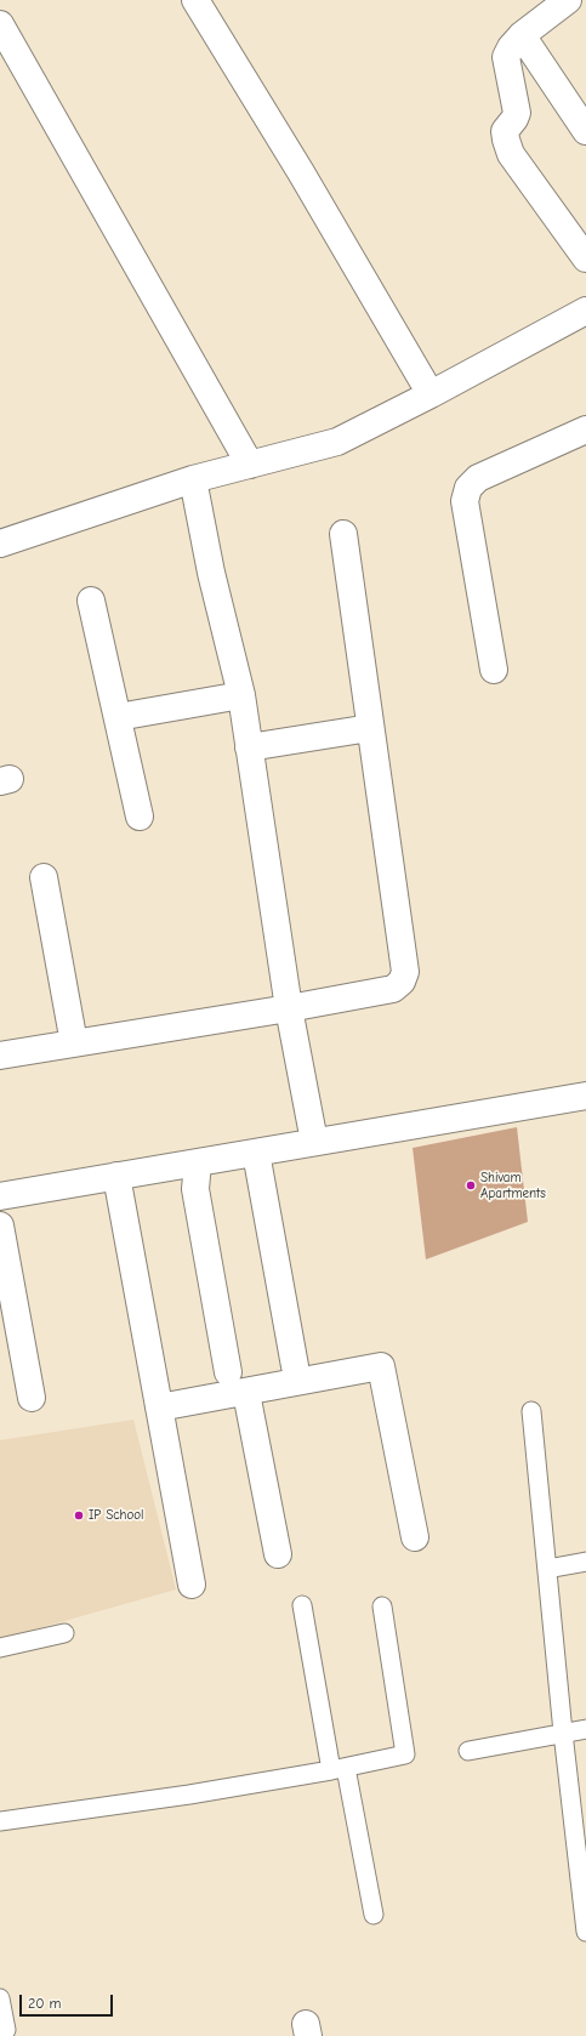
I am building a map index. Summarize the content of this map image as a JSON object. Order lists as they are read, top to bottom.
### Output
{
  "places": ["Shivam Apartments", "IP School"],
  "scale_bar": "20 m"
}
